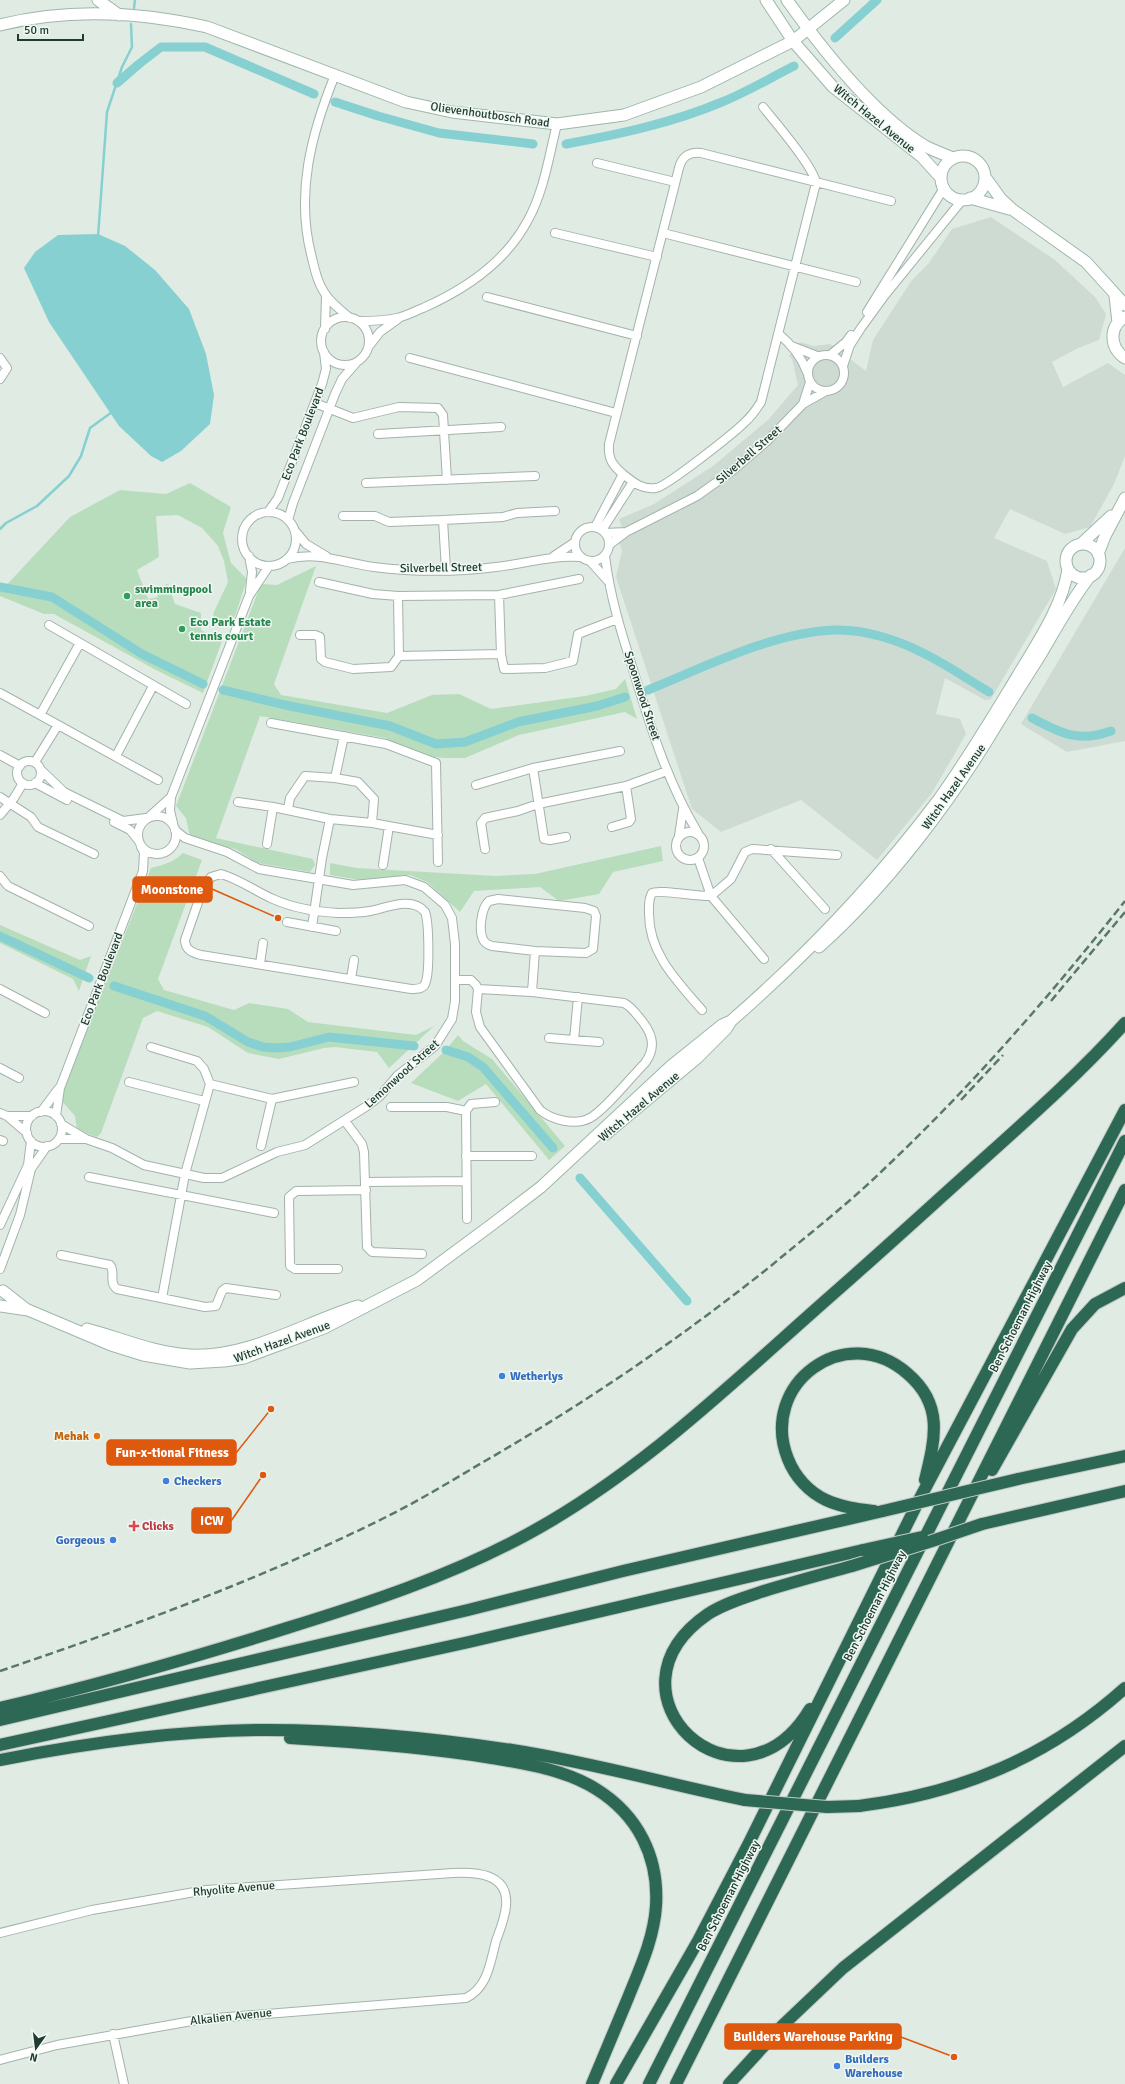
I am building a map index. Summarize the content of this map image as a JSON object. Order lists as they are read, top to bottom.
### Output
{
  "streets": {
    "highway": ["Ben Schoeman Highway"],
    "street": [
      "Olievenhoutbosch Road",
      "Witch Hazel Avenue",
      "Eco Park Boulevard",
      "Silverbell Street",
      "Spoonwood Street",
      "Lemonwood Street",
      "Rhyolite Avenue",
      "Alkalien Avenue"
    ]
  },
  "crossings": [
    ["Olievenhoutbosch Road", "Witch Hazel Avenue"],
    ["Eco Park Boulevard", "Silverbell Street"],
    ["Eco Park Boulevard", "Lemonwood Street"],
    ["Silverbell Street", "Spoonwood Street"],
    ["Rhyolite Avenue", "Alkalien Avenue"]
  ],
  "places": {
    "other": [
      "swimmingpool area",
      "Eco Park Estate tennis court",
      "Moonstone",
      "Wetherlys",
      "Fun-x-tional Fitness",
      "Mehak",
      "ICW",
      "Checkers",
      "Gorgeous",
      "Builders Warehouse Parking",
      "Builders Warehouse"
    ],
    "health": ["Clicks"]
  },
  "scale_bar": "50 m",
  "north": "bottom"
}
